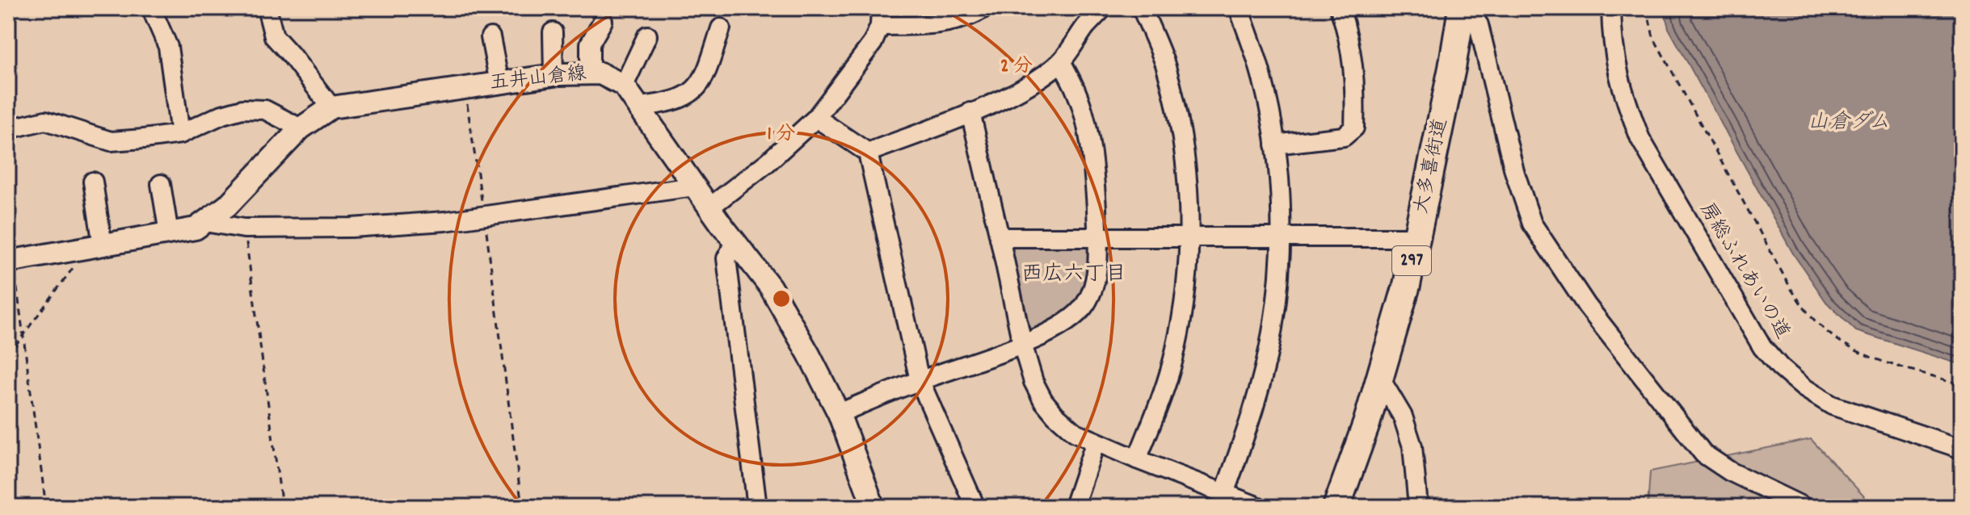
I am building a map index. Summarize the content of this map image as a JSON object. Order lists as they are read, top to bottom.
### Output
{
  "streets": {
    "highway": ["大多喜街道", "297"],
    "main road": ["五井山倉線"],
    "street": ["房総ふれあいの道"]
  },
  "districts": ["西広六丁目"],
  "water": ["山倉ダム"],
  "rings": ["2 分", "1 分"]
}
